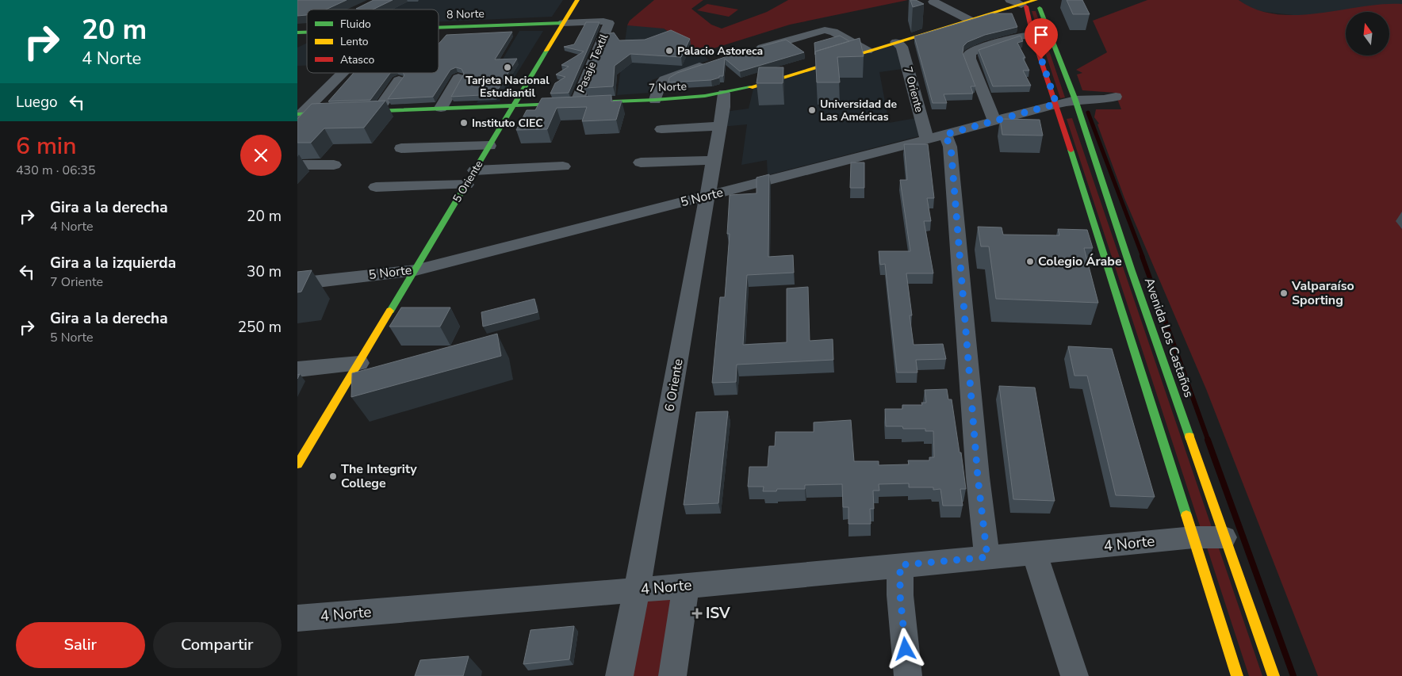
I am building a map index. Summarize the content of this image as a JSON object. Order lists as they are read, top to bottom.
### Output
{
  "streets": {
    "main road": [
      "8 Norte",
      "7 Norte",
      "5 Oriente",
      "Avenida Los Castaños"
    ],
    "street": [
      "Pasaje Textil",
      "7 Oriente",
      "5 Norte",
      "6 Oriente",
      "4 Norte"
    ]
  },
  "crossings": [
    ["8 Norte", "Pasaje Textil"],
    ["8 Norte", "5 Oriente"],
    ["Pasaje Textil", "7 Norte"],
    ["Pasaje Textil", "5 Oriente"],
    ["7 Norte", "7 Oriente"],
    ["7 Norte", "5 Oriente"],
    ["7 Norte", "6 Oriente"],
    ["7 Oriente", "5 Norte"],
    ["7 Oriente", "4 Norte"],
    ["5 Oriente", "5 Norte"],
    ["5 Norte", "Avenida Los Castaños"],
    ["5 Norte", "6 Oriente"],
    ["Avenida Los Castaños", "4 Norte"],
    ["6 Oriente", "4 Norte"]
  ],
  "places": {
    "other": [
      "Palacio Astoreca",
      "Tarjeta Nacional Estudiantil",
      "Universidad de Las Américas",
      "Instituto CIEC",
      "Colegio Árabe",
      "Valparaíso Sporting",
      "The Integrity College"
    ],
    "health": ["ISV"]
  },
  "legend": ["Fluido", "Lento", "Atasco"],
  "north": "top",
  "page": {
    "turn": ["20 m", "4 Norte"],
    "then": "Luego",
    "heading": ["6 min", "430 m · 06:35"],
    "list": [
      {
        "name": "Gira a la derecha",
        "note": "4 Norte",
        "value": "20 m"
      },
      {
        "name": "Gira a la izquierda",
        "note": "7 Oriente",
        "value": "30 m"
      },
      {
        "name": "Gira a la derecha",
        "note": "5 Norte",
        "value": "250 m"
      }
    ],
    "buttons": ["Salir", "Compartir"]
  }
}
